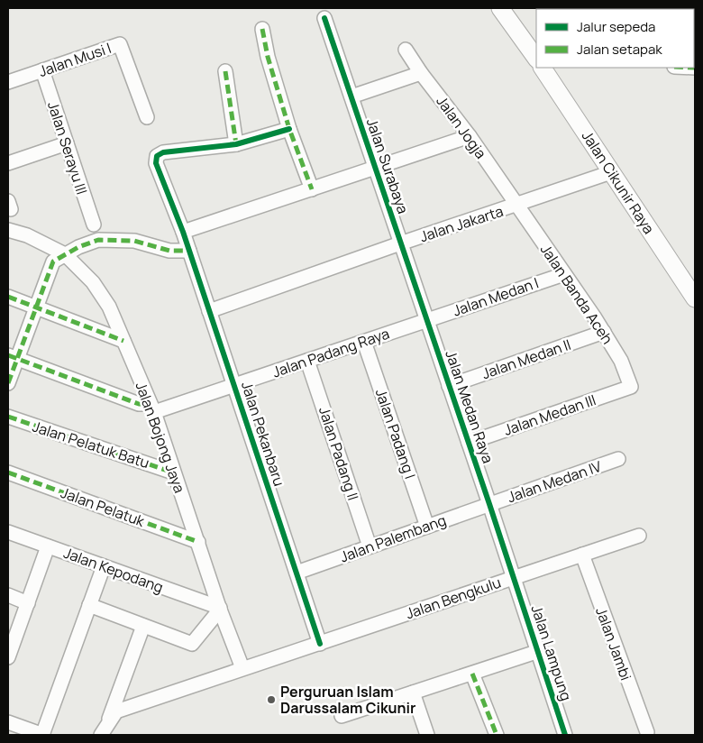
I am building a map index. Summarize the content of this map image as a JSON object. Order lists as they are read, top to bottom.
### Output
{
  "streets": {
    "street": [
      "Jalan Musi I",
      "Jalan Jogja",
      "Jalan Serayu III",
      "Jalan Surabaya",
      "Jalan Cikunir Raya",
      "Jalan Jakarta",
      "Jalan Banda Aceh",
      "Jalan Medan I",
      "Jalan Padang Raya",
      "Jalan Medan II",
      "Jalan Medan Raya",
      "Jalan Medan III",
      "Jalan Pekanbaru",
      "Jalan Padang I",
      "Jalan Bojong Jaya",
      "Jalan Pelatuk Batu",
      "Jalan Padang II",
      "Jalan Medan IV",
      "Jalan Pelatuk",
      "Jalan Palembang",
      "Jalan Kepodang",
      "Jalan Bengkulu",
      "Jalan Jambi",
      "Jalan Lampung"
    ]
  },
  "crossings": [
    ["Jalan Musi I", "Jalan Serayu III"],
    ["Jalan Jogja", "Jalan Jakarta"],
    ["Jalan Jogja", "Jalan Banda Aceh"],
    ["Jalan Surabaya", "Jalan Jakarta"],
    ["Jalan Surabaya", "Jalan Medan Raya"],
    ["Jalan Cikunir Raya", "Jalan Jakarta"],
    ["Jalan Jakarta", "Jalan Banda Aceh"],
    ["Jalan Jakarta", "Jalan Medan Raya"],
    ["Jalan Jakarta", "Jalan Pekanbaru"],
    ["Jalan Banda Aceh", "Jalan Medan I"],
    ["Jalan Banda Aceh", "Jalan Medan II"],
    ["Jalan Banda Aceh", "Jalan Medan III"],
    ["Jalan Medan I", "Jalan Padang Raya"],
    ["Jalan Medan I", "Jalan Medan Raya"],
    ["Jalan Padang Raya", "Jalan Medan Raya"],
    ["Jalan Padang Raya", "Jalan Pekanbaru"],
    ["Jalan Padang Raya", "Jalan Padang I"],
    ["Jalan Padang Raya", "Jalan Bojong Jaya"],
    ["Jalan Padang Raya", "Jalan Padang II"],
    ["Jalan Medan II", "Jalan Medan Raya"],
    ["Jalan Medan Raya", "Jalan Medan III"],
    ["Jalan Medan Raya", "Jalan Medan IV"],
    ["Jalan Medan Raya", "Jalan Palembang"],
    ["Jalan Medan Raya", "Jalan Bengkulu"],
    ["Jalan Medan Raya", "Jalan Lampung"],
    ["Jalan Pekanbaru", "Jalan Palembang"],
    ["Jalan Pekanbaru", "Jalan Bengkulu"],
    ["Jalan Padang I", "Jalan Palembang"],
    ["Jalan Bojong Jaya", "Jalan Pelatuk Batu"],
    ["Jalan Bojong Jaya", "Jalan Pelatuk"],
    ["Jalan Bojong Jaya", "Jalan Kepodang"],
    ["Jalan Bojong Jaya", "Jalan Bengkulu"],
    ["Jalan Padang II", "Jalan Palembang"],
    ["Jalan Medan IV", "Jalan Palembang"],
    ["Jalan Bengkulu", "Jalan Jambi"],
    ["Jalan Bengkulu", "Jalan Lampung"]
  ],
  "places": ["Perguruan Islam Darussalam Cikunir"],
  "legend": ["Jalur sepeda", "Jalan setapak"]
}
